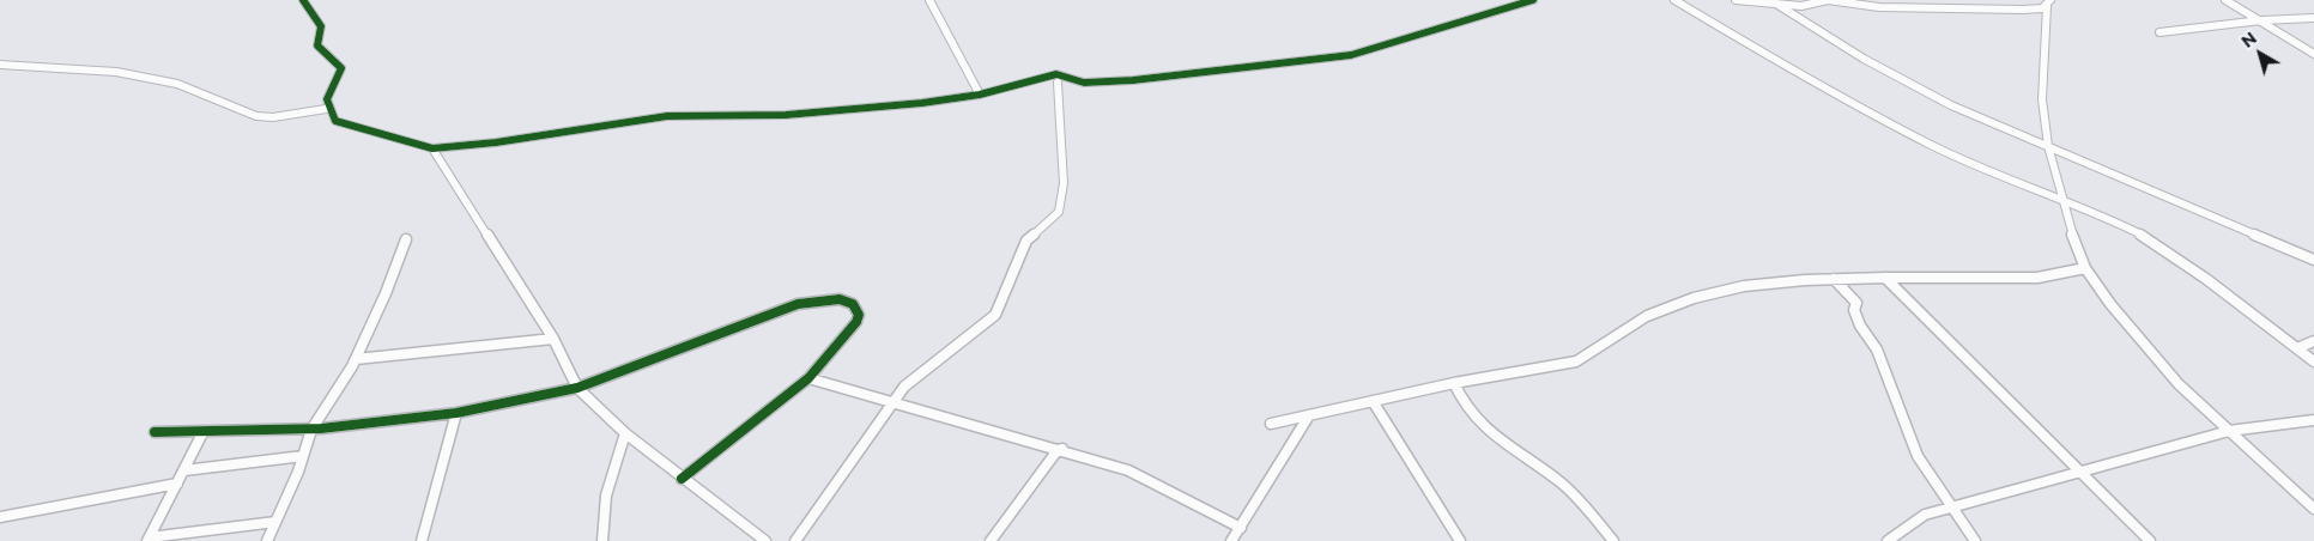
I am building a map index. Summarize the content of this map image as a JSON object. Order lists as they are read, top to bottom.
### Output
{
  "north": "top left"
}
